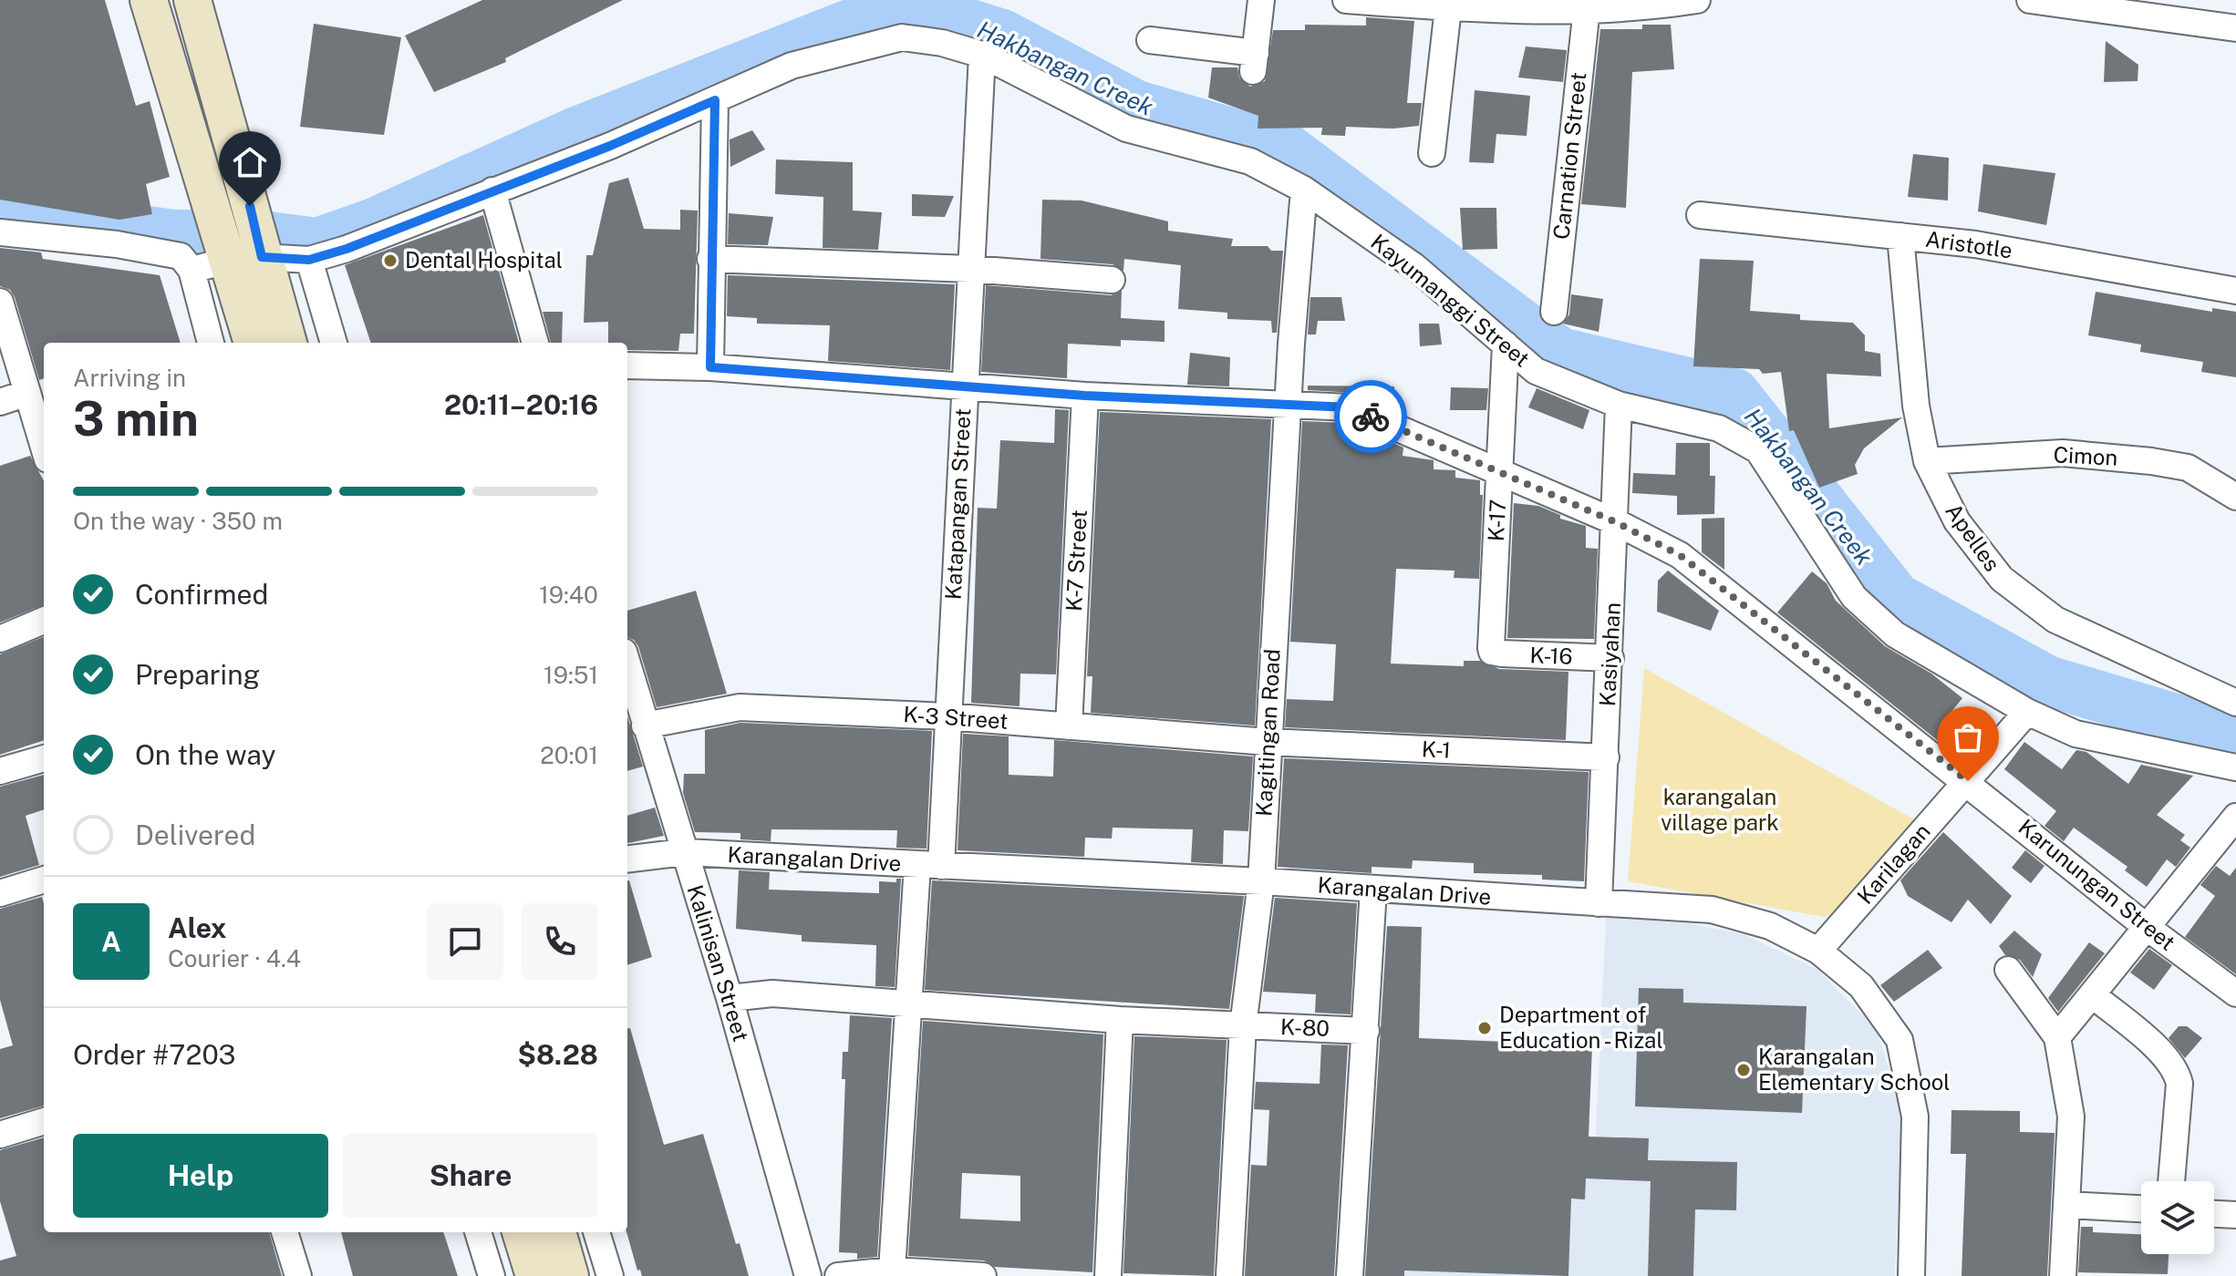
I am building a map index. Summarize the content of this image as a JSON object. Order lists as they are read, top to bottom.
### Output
{
  "streets": {
    "street": [
      "Carnation Street",
      "Aristotle",
      "Kayumanggi Street",
      "Cimon",
      "Katapangan Street",
      "K-17",
      "Apelles",
      "K-7 Street",
      "Kasiyahan",
      "K-16",
      "K-3 Street",
      "Kagitingan Road",
      "K-1",
      "Karangalan Drive",
      "Karilagan",
      "Karunungan Street",
      "Kalinisan Street",
      "K-80"
    ]
  },
  "crossings": [
    ["Aristotle", "Apelles"],
    ["Kayumanggi Street", "Katapangan Street"],
    ["Kayumanggi Street", "K-17"],
    ["Kayumanggi Street", "Kasiyahan"],
    ["Kayumanggi Street", "Kagitingan Road"],
    ["Kayumanggi Street", "Karilagan"],
    ["Cimon", "Apelles"],
    ["Katapangan Street", "K-3 Street"],
    ["Katapangan Street", "Karangalan Drive"],
    ["Katapangan Street", "Karunungan Street"],
    ["Katapangan Street", "K-80"],
    ["K-17", "K-16"],
    ["K-17", "Karunungan Street"],
    ["K-7 Street", "K-3 Street"],
    ["K-7 Street", "Karunungan Street"],
    ["Kasiyahan", "K-16"],
    ["Kasiyahan", "K-1"],
    ["Kasiyahan", "Karangalan Drive"],
    ["Kasiyahan", "Karunungan Street"],
    ["K-3 Street", "Kagitingan Road"],
    ["K-3 Street", "K-1"],
    ["K-3 Street", "Kalinisan Street"],
    ["Kagitingan Road", "K-1"],
    ["Kagitingan Road", "Karangalan Drive"],
    ["Kagitingan Road", "Karunungan Street"],
    ["Kagitingan Road", "K-80"],
    ["Karangalan Drive", "Karilagan"],
    ["Karangalan Drive", "Kalinisan Street"],
    ["Karilagan", "Karunungan Street"],
    ["Kalinisan Street", "K-80"]
  ],
  "water": ["Hakbangan Creek"],
  "parks": ["karangalan village park"],
  "places": ["Dental Hospital", "Department of Education - Rizal", "Karangalan Elementary School"],
  "page": {
    "heading": ["3 min", "Arriving in", "20:11–20:16"],
    "panel": [
      "Alex",
      "Courier · 4.4",
      "Order #7203",
      "$8.28"
    ],
    "bar": "On the way · 350 m",
    "list": [
      ["Confirmed", "19:40"],
      ["Preparing", "19:51"],
      ["On the way", "20:01"],
      "Delivered"
    ],
    "round": "A",
    "buttons": ["Help", "Share"]
  }
}
